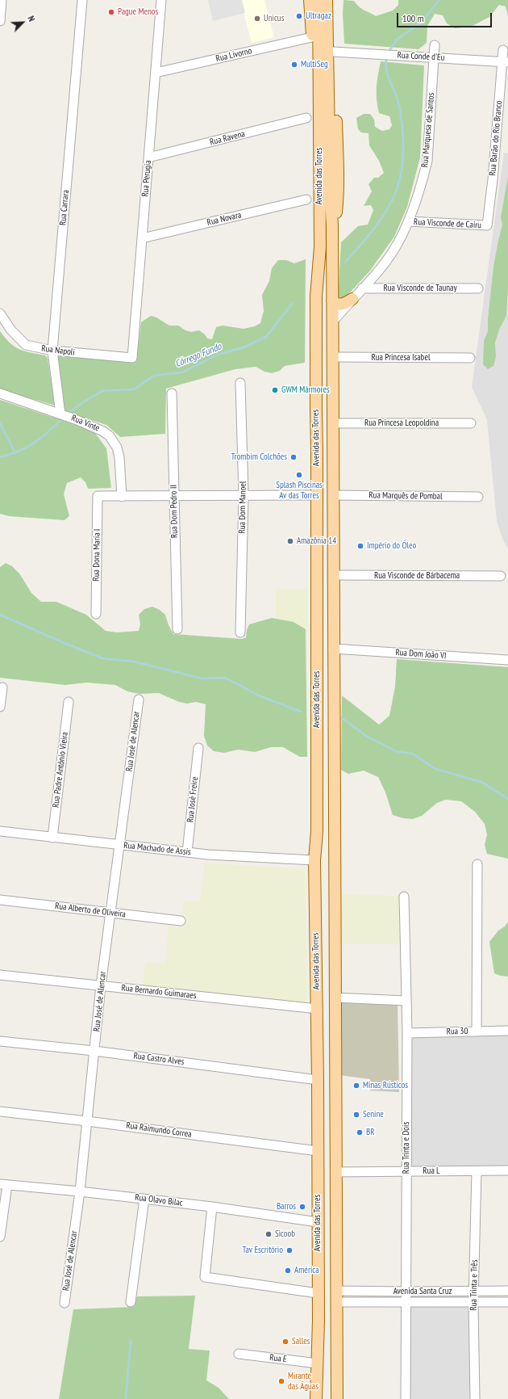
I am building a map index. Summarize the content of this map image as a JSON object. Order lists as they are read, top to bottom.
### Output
{
  "streets": {
    "main road": ["Avenida das Torres"],
    "street": [
      "Rua Livorno",
      "Rua Conde d'Eu",
      "Rua Marquesa de Santos",
      "Rua Ravena",
      "Rua Barão do Rio Branco",
      "Rua Perugia",
      "Rua Carrara",
      "Rua Novara",
      "Rua Visconde de Cairu",
      "Rua Visconde de Taunay",
      "Rua Napoli",
      "Rua Princesa Isabel",
      "Rua Vinte",
      "Rua Princesa Leopoldina",
      "Rua Marquês de Pombal",
      "Rua Dom Manoel",
      "Rua Dom Pedro II",
      "Rua Dona Maria I",
      "Rua Visconde de Bárbacema",
      "Rua Dom João VI",
      "Rua José de Alencar",
      "Rua Padre Antônio Vieira",
      "Rua José Freire",
      "Rua Machado de Assis",
      "Rua Alberto de Oliveira",
      "Rua Bernardo Guimaraes",
      "Rua 30",
      "Rua Castro Alves",
      "Rua Raimundo Correa",
      "Rua Trinta e Dois",
      "Rua L",
      "Rua Olavo Bilac",
      "Rua Trinta e Três",
      "Avenida Santa Cruz",
      "Rua E"
    ]
  },
  "crossings": [
    ["Rua Livorno", "Rua Perugia"],
    ["Rua Conde d'Eu", "Rua Marquesa de Santos"],
    ["Rua Conde d'Eu", "Rua Barão do Rio Branco"],
    ["Rua Marquesa de Santos", "Avenida das Torres"],
    ["Rua Marquesa de Santos", "Rua Visconde de Cairu"],
    ["Rua Marquesa de Santos", "Rua Visconde de Taunay"],
    ["Rua Ravena", "Rua Perugia"],
    ["Rua Barão do Rio Branco", "Rua Visconde de Cairu"],
    ["Avenida das Torres", "Rua Princesa Isabel"],
    ["Avenida das Torres", "Rua Princesa Leopoldina"],
    ["Avenida das Torres", "Rua Marquês de Pombal"],
    ["Avenida das Torres", "Rua Visconde de Bárbacema"],
    ["Avenida das Torres", "Rua Dom João VI"],
    ["Avenida das Torres", "Rua Machado de Assis"],
    ["Avenida das Torres", "Rua Bernardo Guimaraes"],
    ["Avenida das Torres", "Rua Castro Alves"],
    ["Avenida das Torres", "Rua Raimundo Correa"],
    ["Avenida das Torres", "Rua L"],
    ["Avenida das Torres", "Rua Olavo Bilac"],
    ["Avenida das Torres", "Avenida Santa Cruz"],
    ["Avenida das Torres", "Rua E"],
    ["Rua Perugia", "Rua Novara"],
    ["Rua Perugia", "Rua Napoli"],
    ["Rua Carrara", "Rua Napoli"],
    ["Rua Carrara", "Rua Vinte"],
    ["Rua Vinte", "Rua Dona Maria I"],
    ["Rua José de Alencar", "Rua Machado de Assis"],
    ["Rua José de Alencar", "Rua Alberto de Oliveira"],
    ["Rua José de Alencar", "Rua Bernardo Guimaraes"],
    ["Rua José de Alencar", "Rua Castro Alves"],
    ["Rua José de Alencar", "Rua Raimundo Correa"],
    ["Rua José de Alencar", "Rua Olavo Bilac"],
    ["Rua Padre Antônio Vieira", "Rua Machado de Assis"],
    ["Rua José Freire", "Rua Machado de Assis"],
    ["Rua 30", "Rua Trinta e Dois"],
    ["Rua Trinta e Dois", "Rua L"],
    ["Rua Trinta e Dois", "Avenida Santa Cruz"],
    ["Rua L", "Rua Trinta e Três"],
    ["Rua Trinta e Três", "Avenida Santa Cruz"]
  ],
  "water": ["Córrego Fundo"],
  "places": [
    "Pague Menos",
    "Ultragaz",
    "Unicus",
    "MultiSeg",
    "GWM Mármores",
    "Trombim Colchões",
    "Splash Piscinas Av das Torres",
    "Amazônia 14",
    "Império do Óleo",
    "Minas Rústicos",
    "Senine",
    "BR",
    "Barros",
    "Sicoob",
    "Tav Escritório",
    "América",
    "Salles",
    "Mirante das Águas"
  ],
  "scale_bar": "100 m",
  "north": "top right"
}
